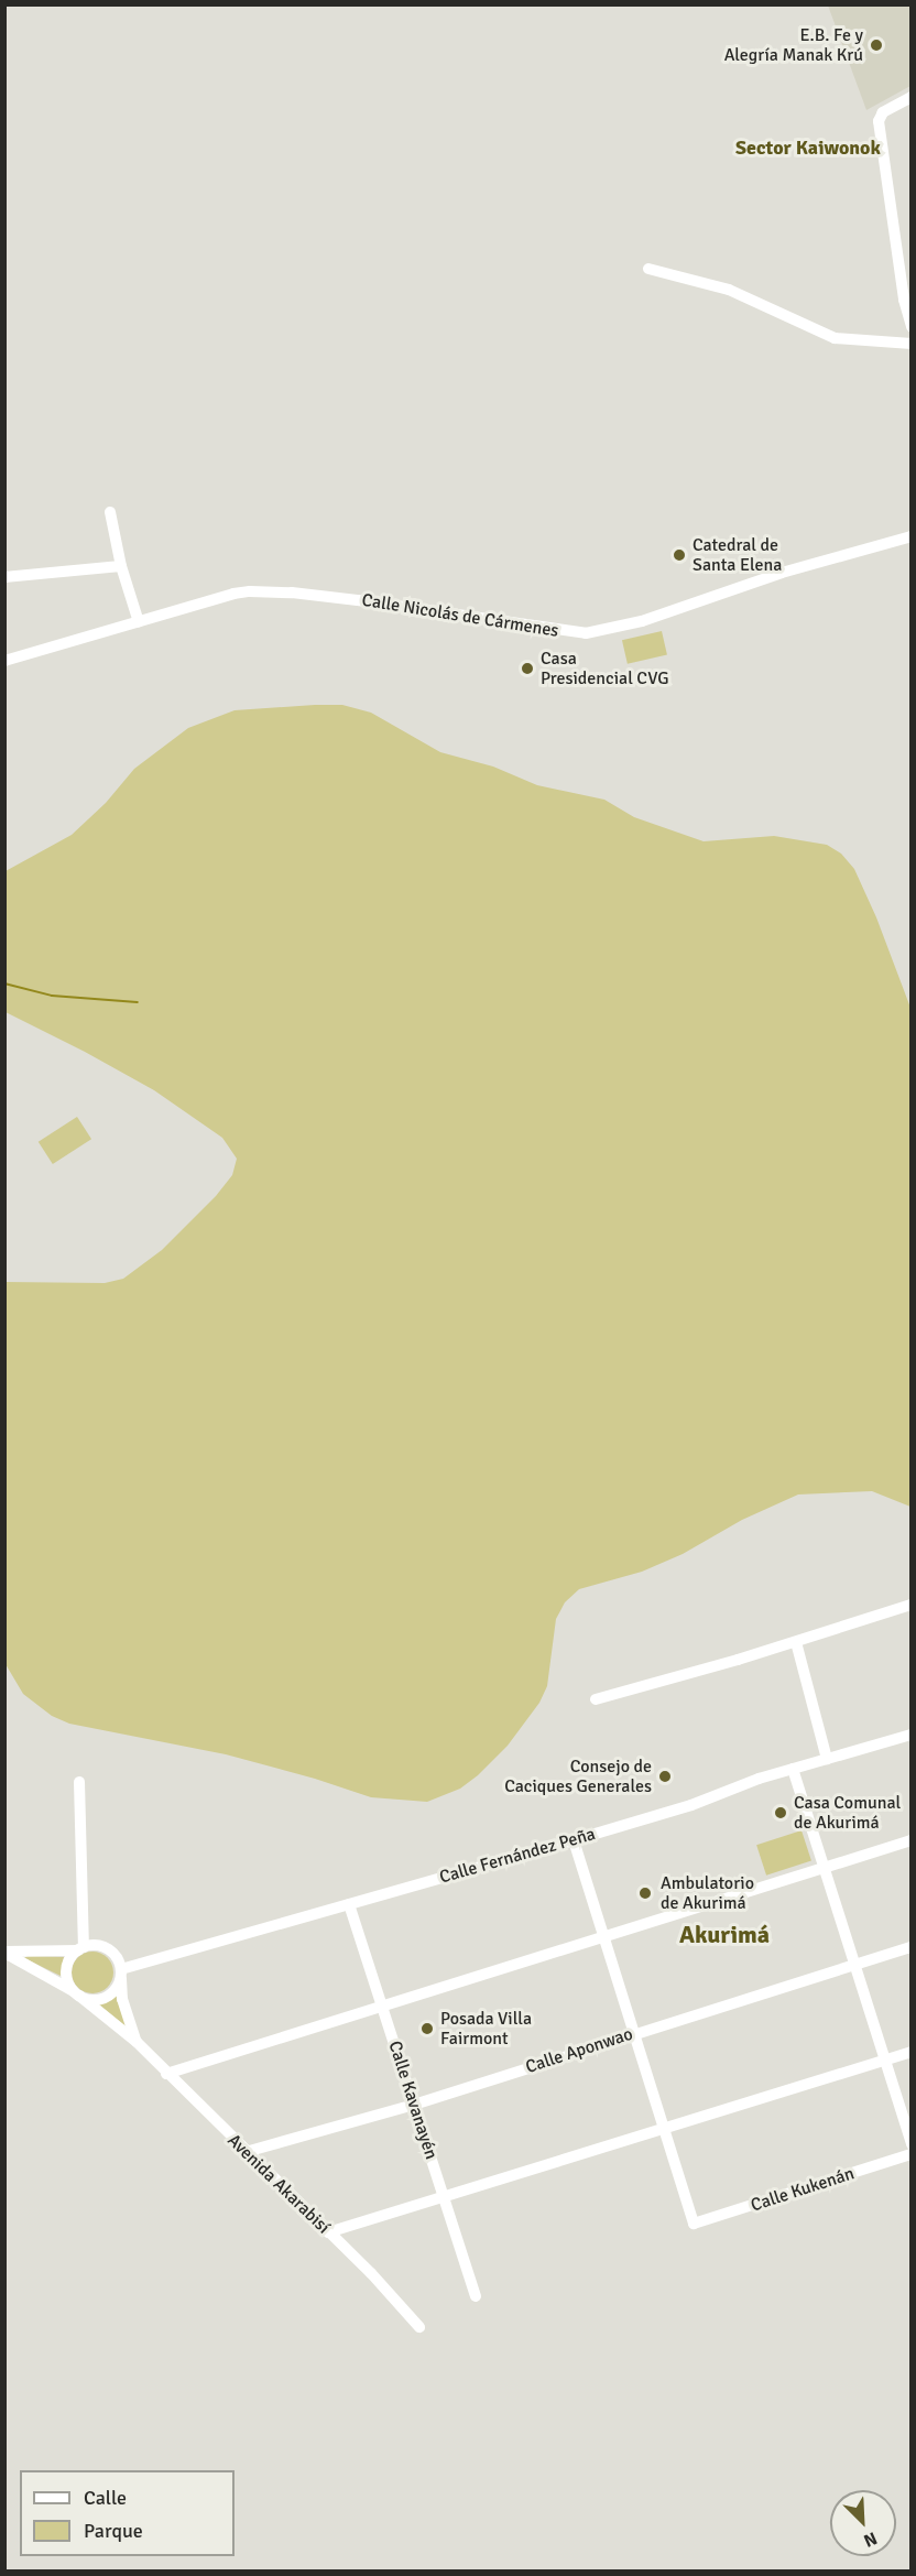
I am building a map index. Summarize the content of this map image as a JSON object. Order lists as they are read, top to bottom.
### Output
{
  "streets": {
    "street": [
      "Calle Nicolás de Cármenes",
      "Calle Fernández Peña",
      "Calle Aponwao",
      "Calle Kavanayén",
      "Avenida Akarabisí",
      "Calle Kukenán"
    ]
  },
  "crossings": [
    ["Calle Fernández Peña", "Calle Kavanayén"],
    ["Calle Fernández Peña", "Avenida Akarabisí"],
    ["Calle Aponwao", "Calle Kavanayén"],
    ["Calle Aponwao", "Avenida Akarabisí"]
  ],
  "districts": ["Sector Kaiwonok", "Akurimá"],
  "places": [
    "E.B. Fe y Alegría Manak Krú",
    "Catedral de Santa Elena",
    "Casa Presidencial CVG",
    "Consejo de Caciques Generales",
    "Casa Comunal de Akurimá",
    "Ambulatorio de Akurimá",
    "Posada Villa Fairmont"
  ],
  "legend": ["Calle", "Parque"],
  "north": "bottom right"
}
